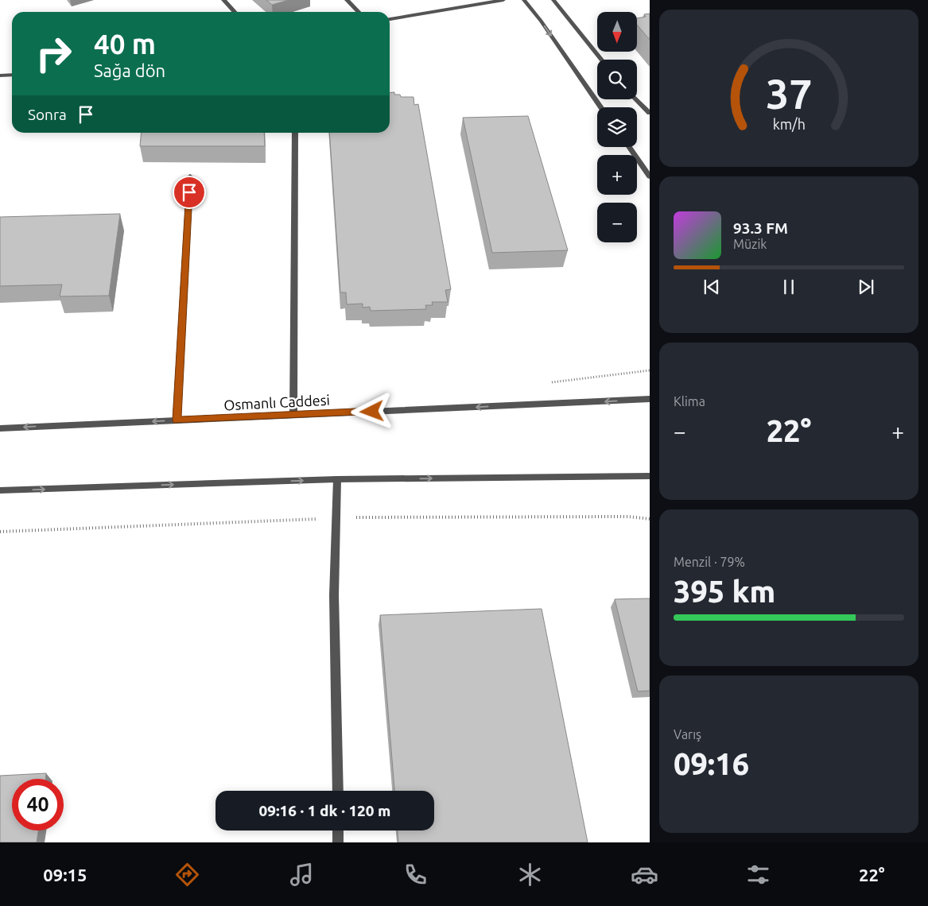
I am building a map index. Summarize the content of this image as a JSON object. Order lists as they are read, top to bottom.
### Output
{
  "streets": {
    "street": ["Osmanlı Caddesi"]
  },
  "north": "bottom",
  "page": {
    "map_buttons": ["+", "−"],
    "turn": ["40 m", "Sağa dön"],
    "then": "Sonra",
    "song": ["93.3 FM", "Müzik"],
    "tile": [
      "Klima",
      ["Menzil · 79%", "395 km"],
      ["Varış", "09:16"]
    ],
    "heat": ["−", "22°", "+"],
    "limit": "40",
    "trip": "09:16 · 1 dk · 120 m",
    "tabs": ["09:15", "22°"],
    "gauge": ["37", "km/h"]
  }
}
